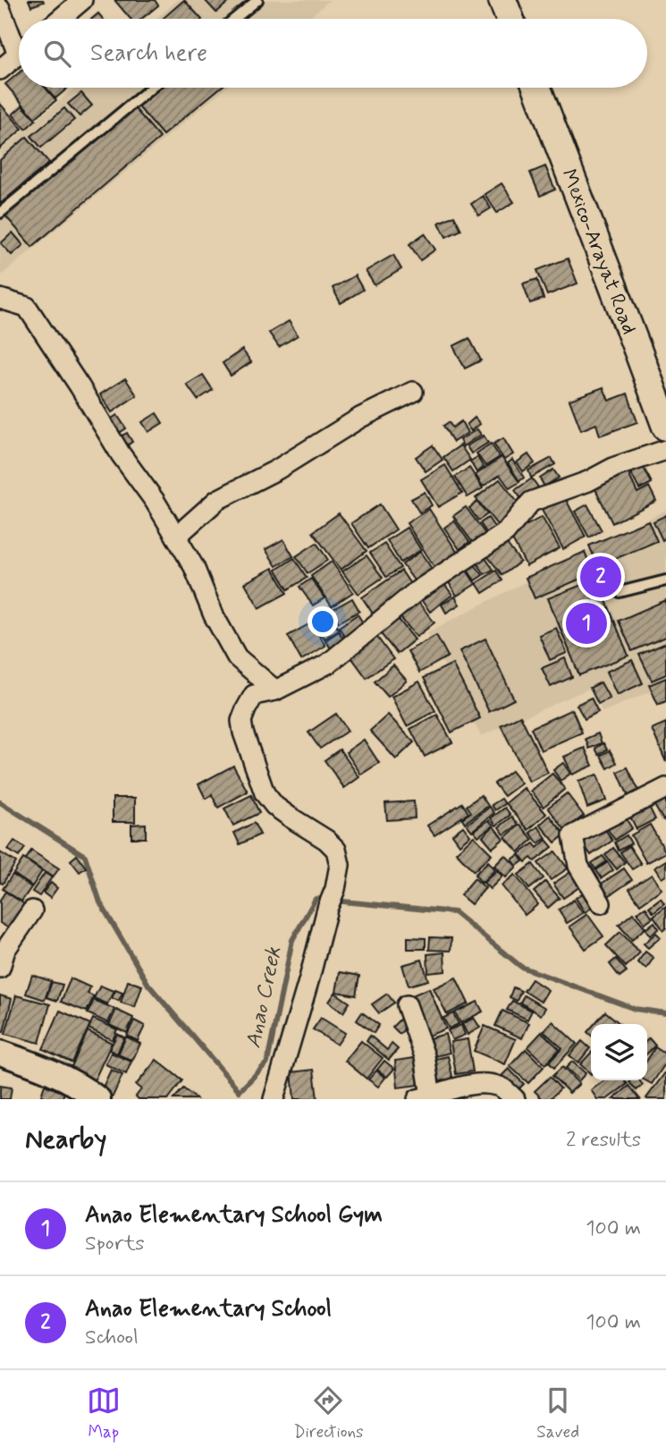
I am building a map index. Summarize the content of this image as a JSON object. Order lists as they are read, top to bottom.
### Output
{
  "streets": {
    "main road": ["Mexico-Arayat Road"]
  },
  "water": ["Anao Creek"],
  "page": {
    "search": "Search here",
    "pins": ["2", "1"],
    "heading": ["Nearby", "2 results"],
    "list": [
      {
        "mark": "1",
        "name": "Anao Elementary School Gym",
        "note": "Sports",
        "value": "100 m"
      },
      {
        "mark": "2",
        "name": "Anao Elementary School",
        "note": "School",
        "value": "100 m"
      }
    ],
    "nav": ["Map", "Directions", "Saved"]
  }
}
